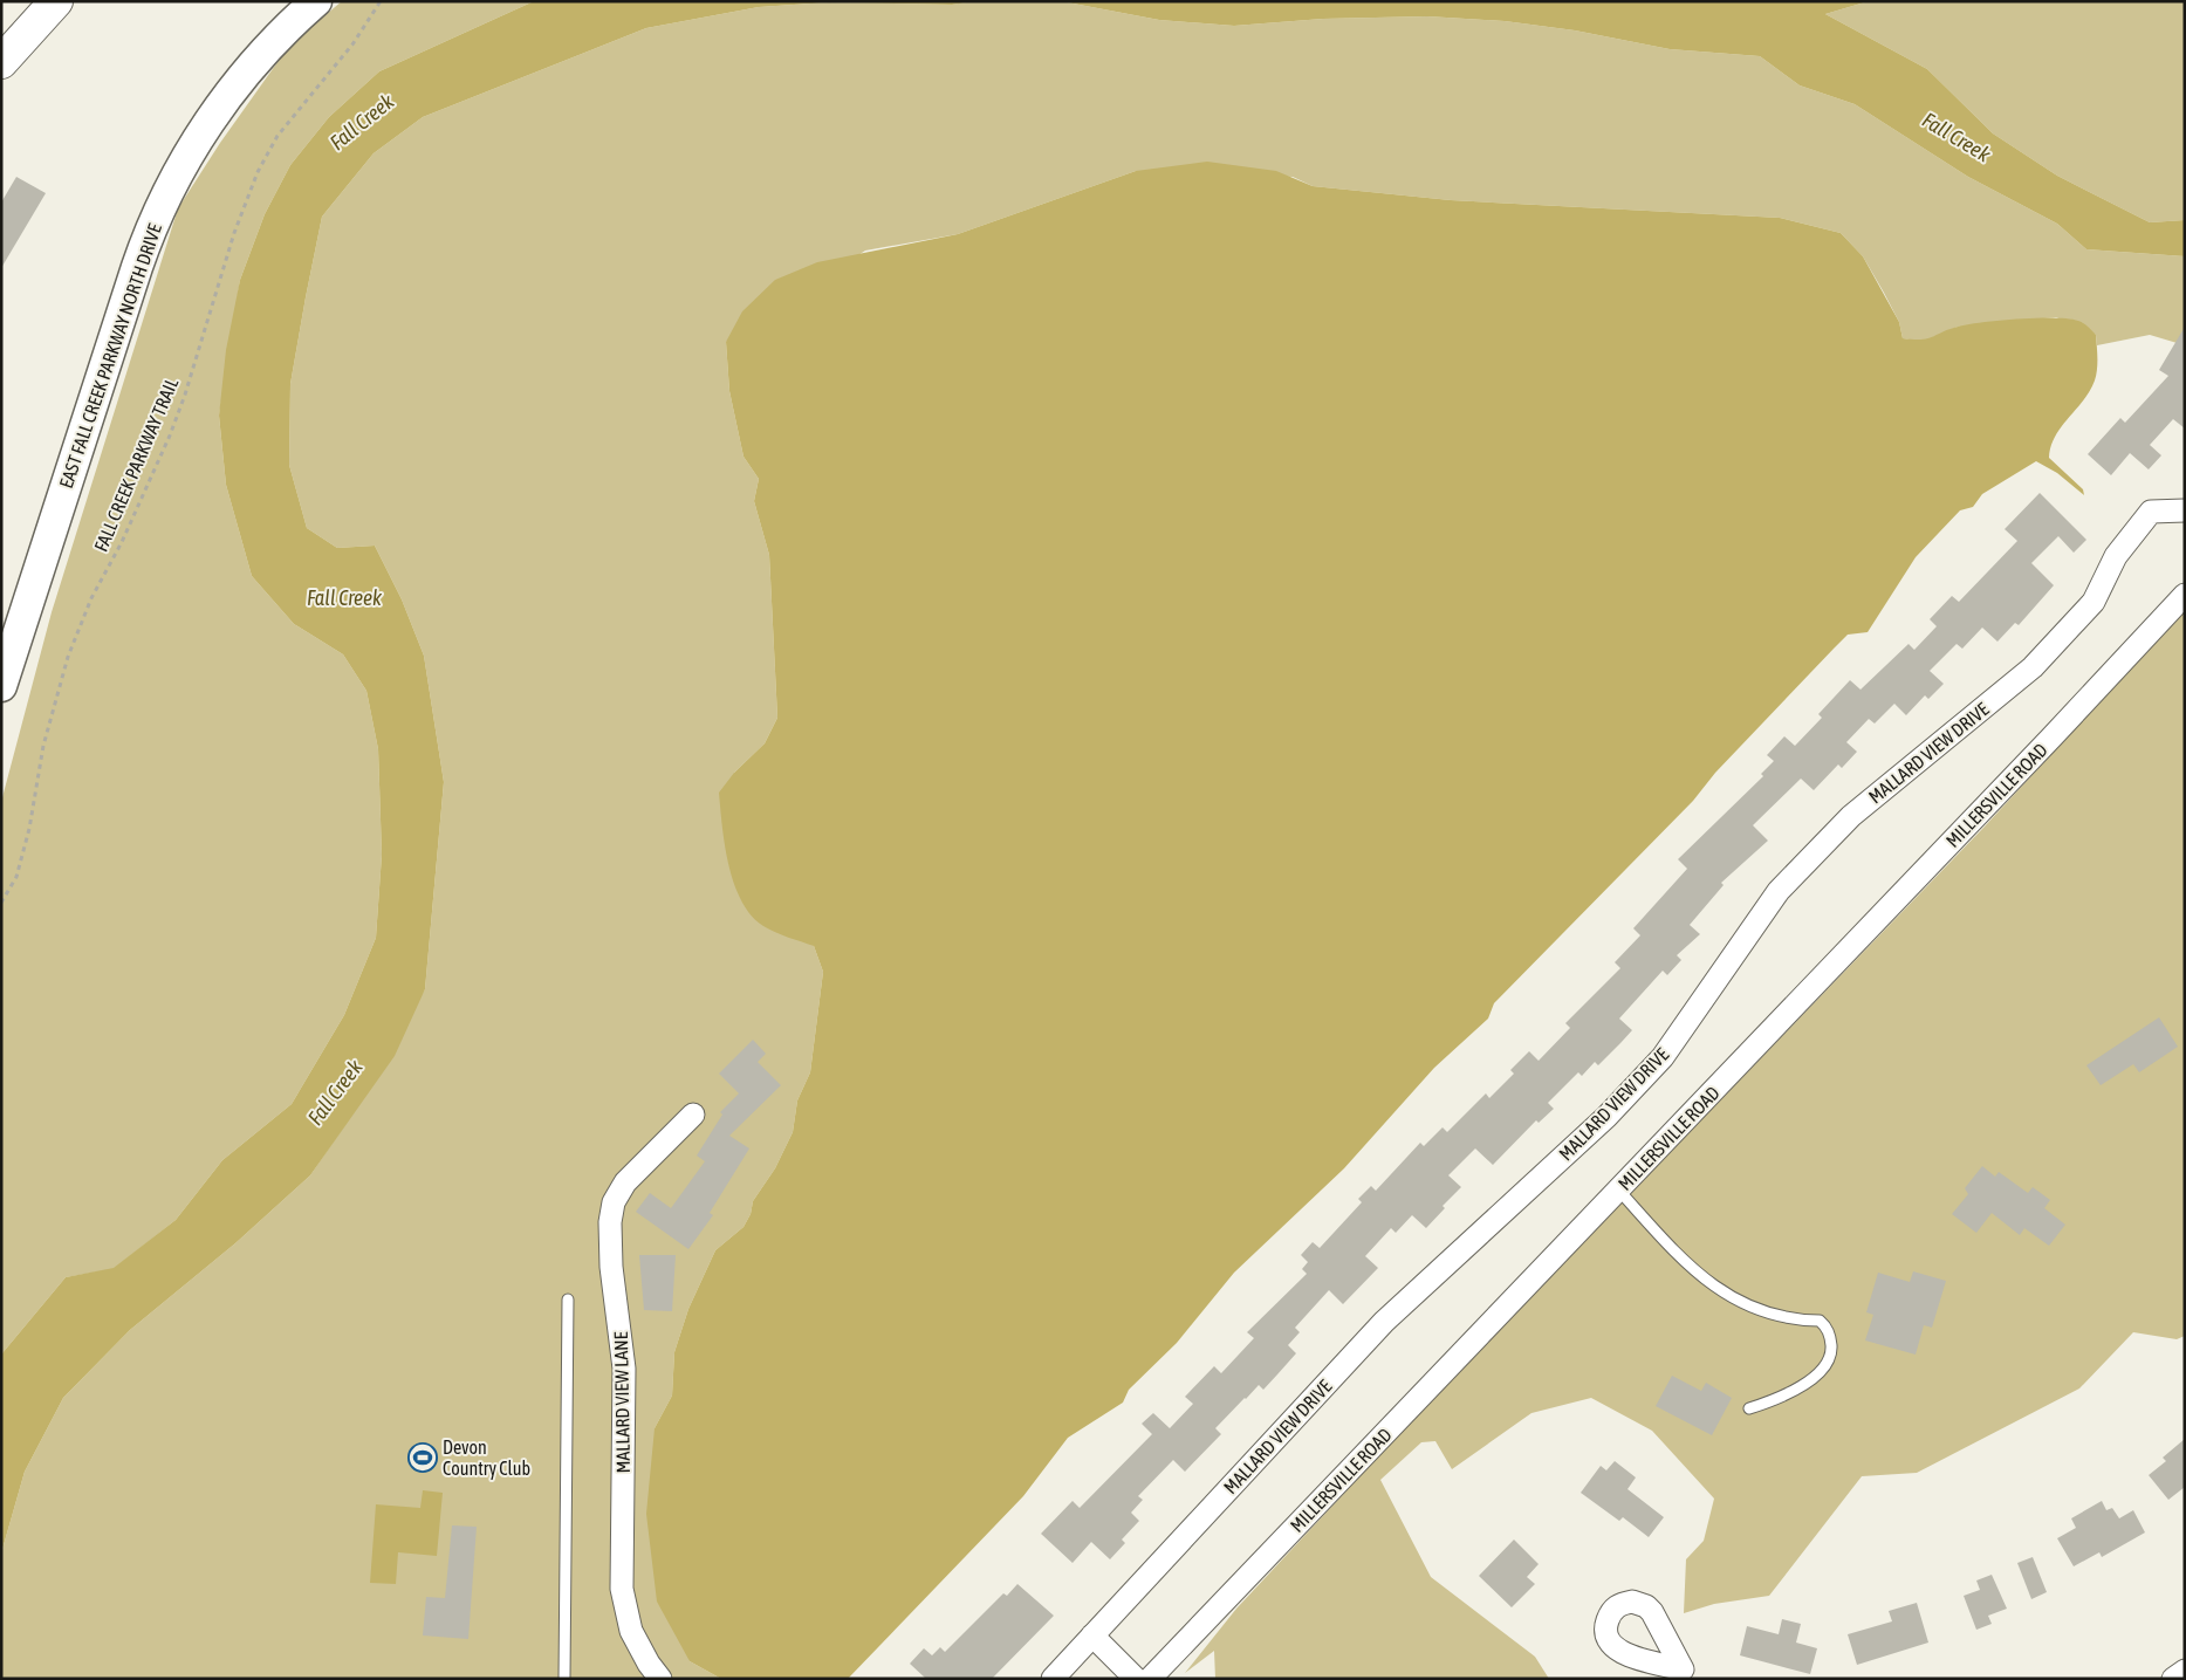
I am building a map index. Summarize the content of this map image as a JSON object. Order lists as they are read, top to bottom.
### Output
{
  "streets": {
    "main road": ["EAST FALL CREEK PARKWAY NORTH DRIVE"],
    "street": ["MALLARD VIEW DRIVE", "MILLERSVILLE ROAD", "MALLARD VIEW LANE"],
    "path": ["FALL CREEK PARKWAY TRAIL"]
  },
  "water": ["Fall Creek"],
  "places": {
    "sports": ["Devon Country Club"]
  }
}
